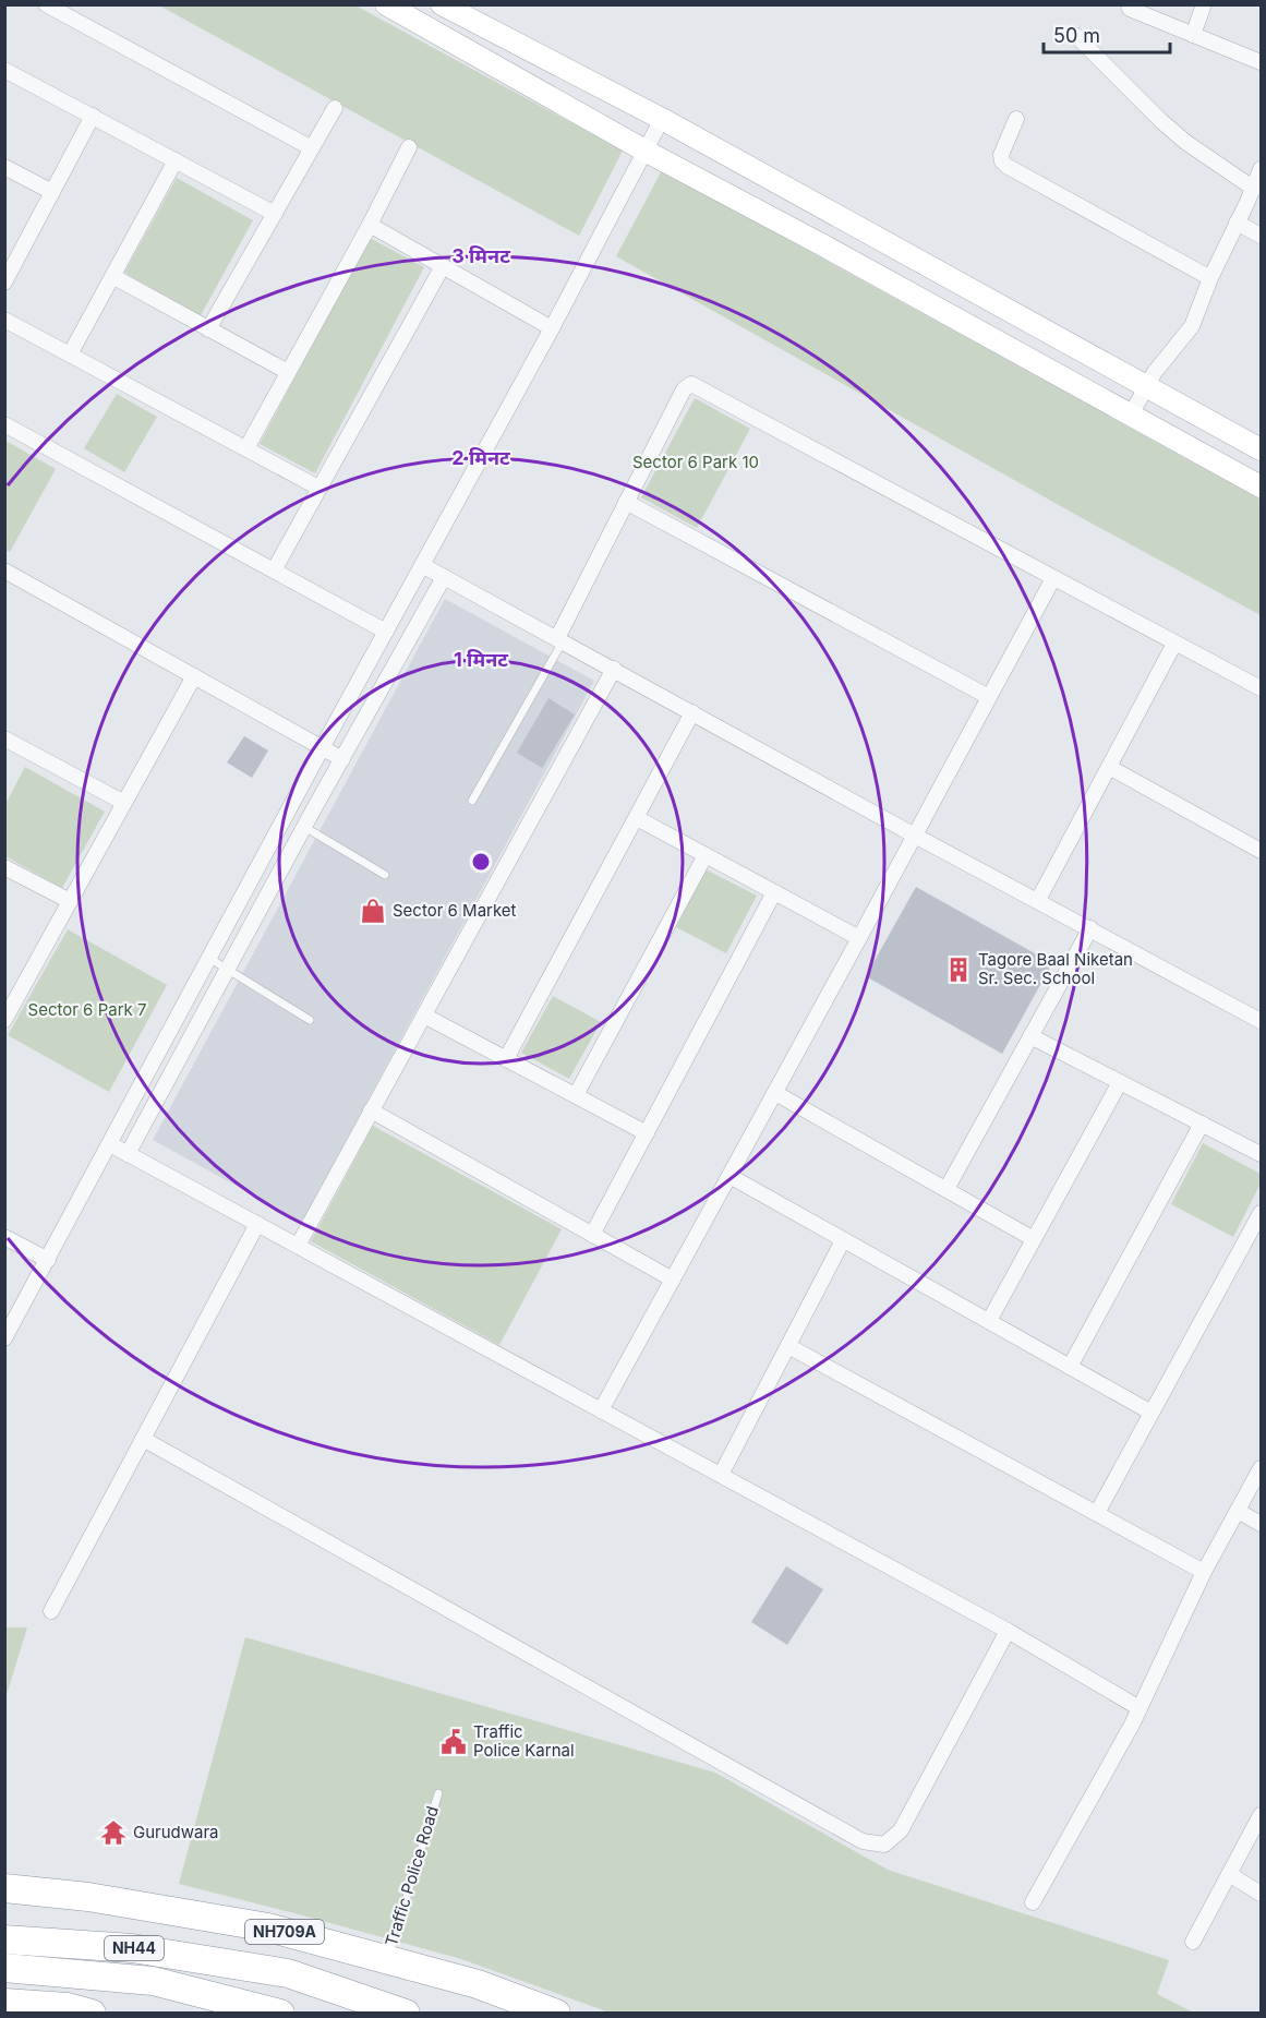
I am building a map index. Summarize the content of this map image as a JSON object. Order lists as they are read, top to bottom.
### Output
{
  "streets": {
    "highway": ["NH709A", "NH44"],
    "lane": ["Traffic Police Road"]
  },
  "crossings": [
    ["Traffic Police Road", "NH709A"]
  ],
  "parks": ["Sector 6 Park 10", "Sector 6 Park 7"],
  "places": {
    "shop": ["Sector 6 Market"],
    "building": ["Tagore Baal Niketan Sr. Sec. School"],
    "public building": ["Traffic Police Karnal"],
    "temple": ["Gurudwara"]
  },
  "scale_bar": "50 m",
  "rings": ["3 मिनट", "2 मिनट", "1 मिनट"]
}
